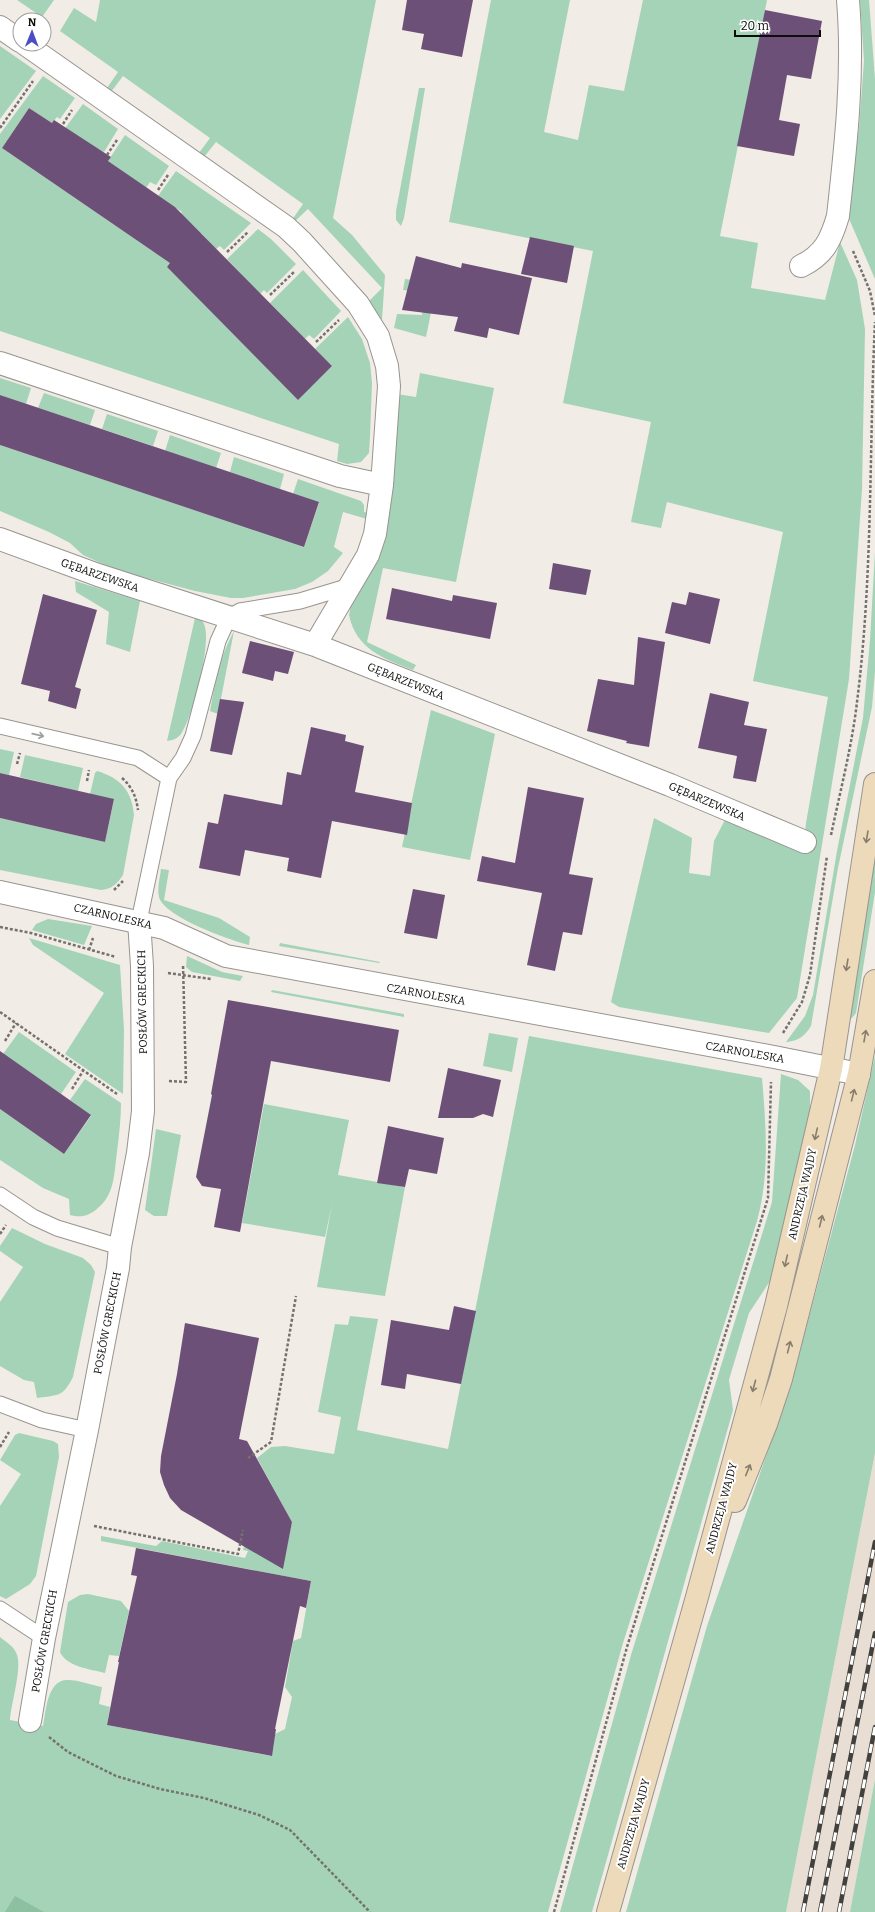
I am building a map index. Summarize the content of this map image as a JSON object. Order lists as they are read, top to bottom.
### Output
{
  "streets": {
    "main road": ["ANDRZEJA WAJDY"],
    "street": ["GĘBARZEWSKA", "CZARNOLESKA", "POSŁÓW GRECKICH"]
  },
  "crossings": [
    ["CZARNOLESKA", "POSŁÓW GRECKICH"],
    ["CZARNOLESKA", "ANDRZEJA WAJDY"]
  ],
  "scale_bar": "20 m",
  "north": "top"
}
